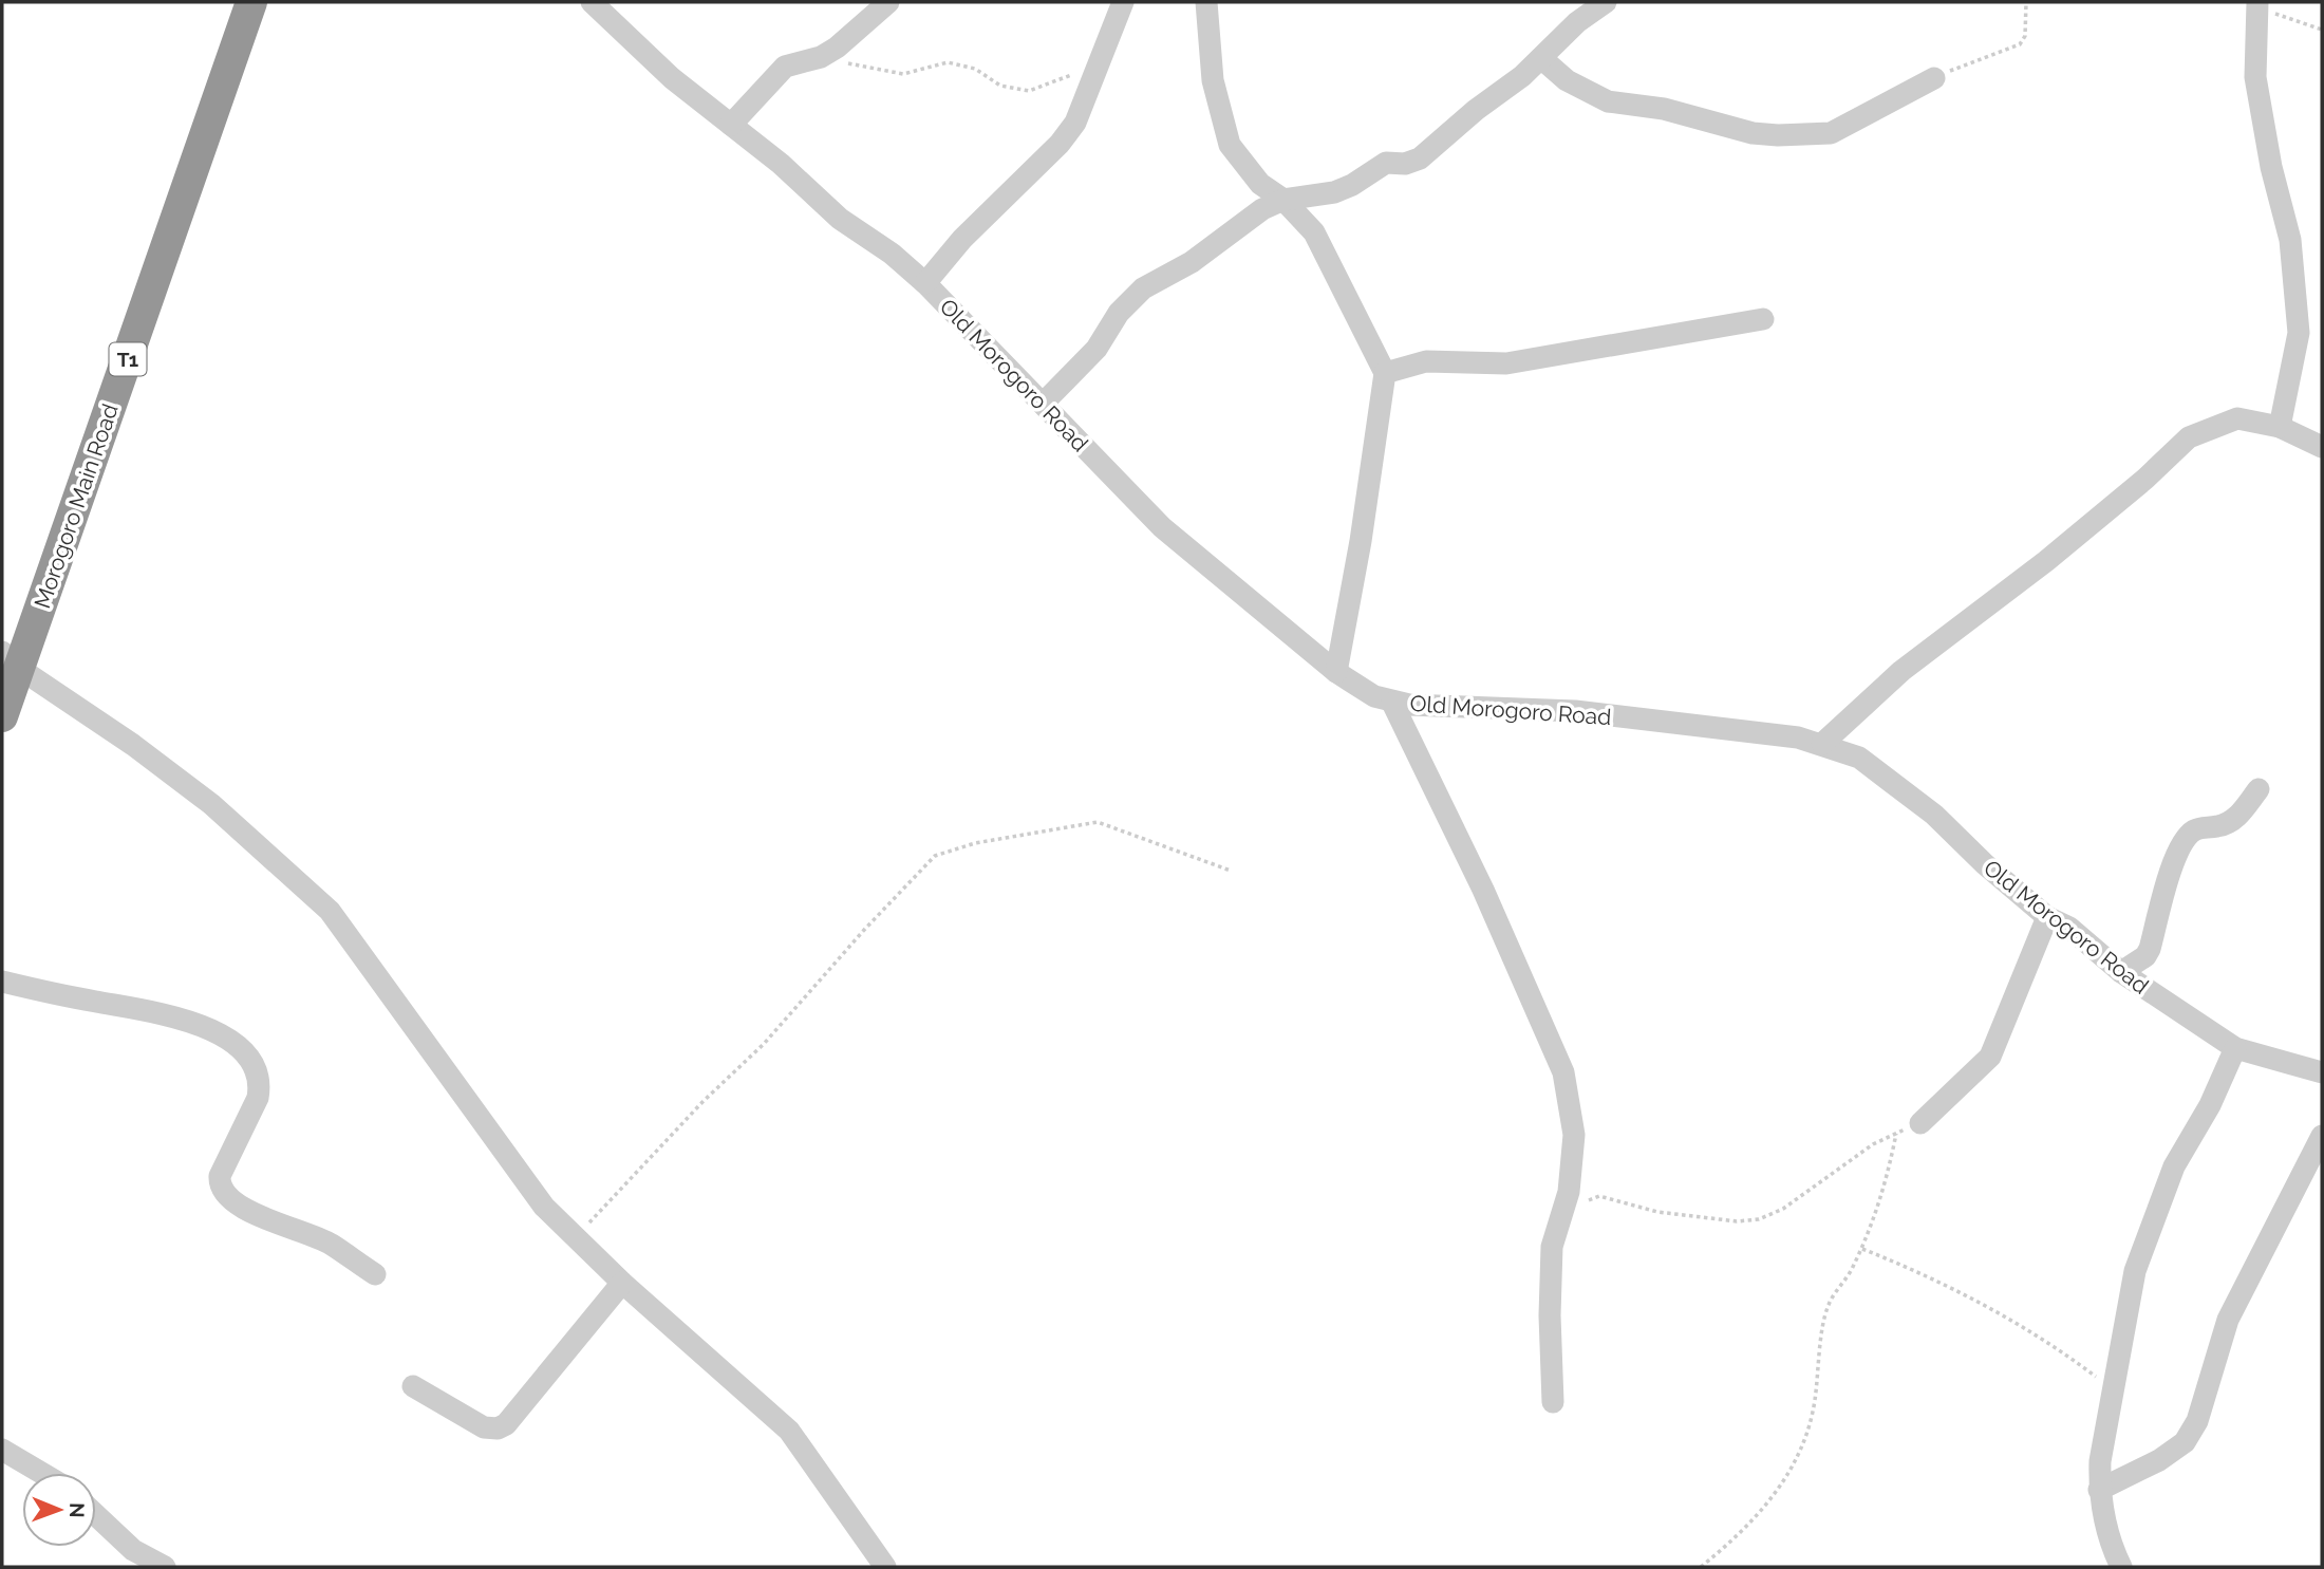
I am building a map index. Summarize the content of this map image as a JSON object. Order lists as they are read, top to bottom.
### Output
{
  "streets": {
    "highway": ["T1", "Morogoro Main Road"],
    "street": ["Old Morogoro Road"]
  },
  "north": "right"
}
